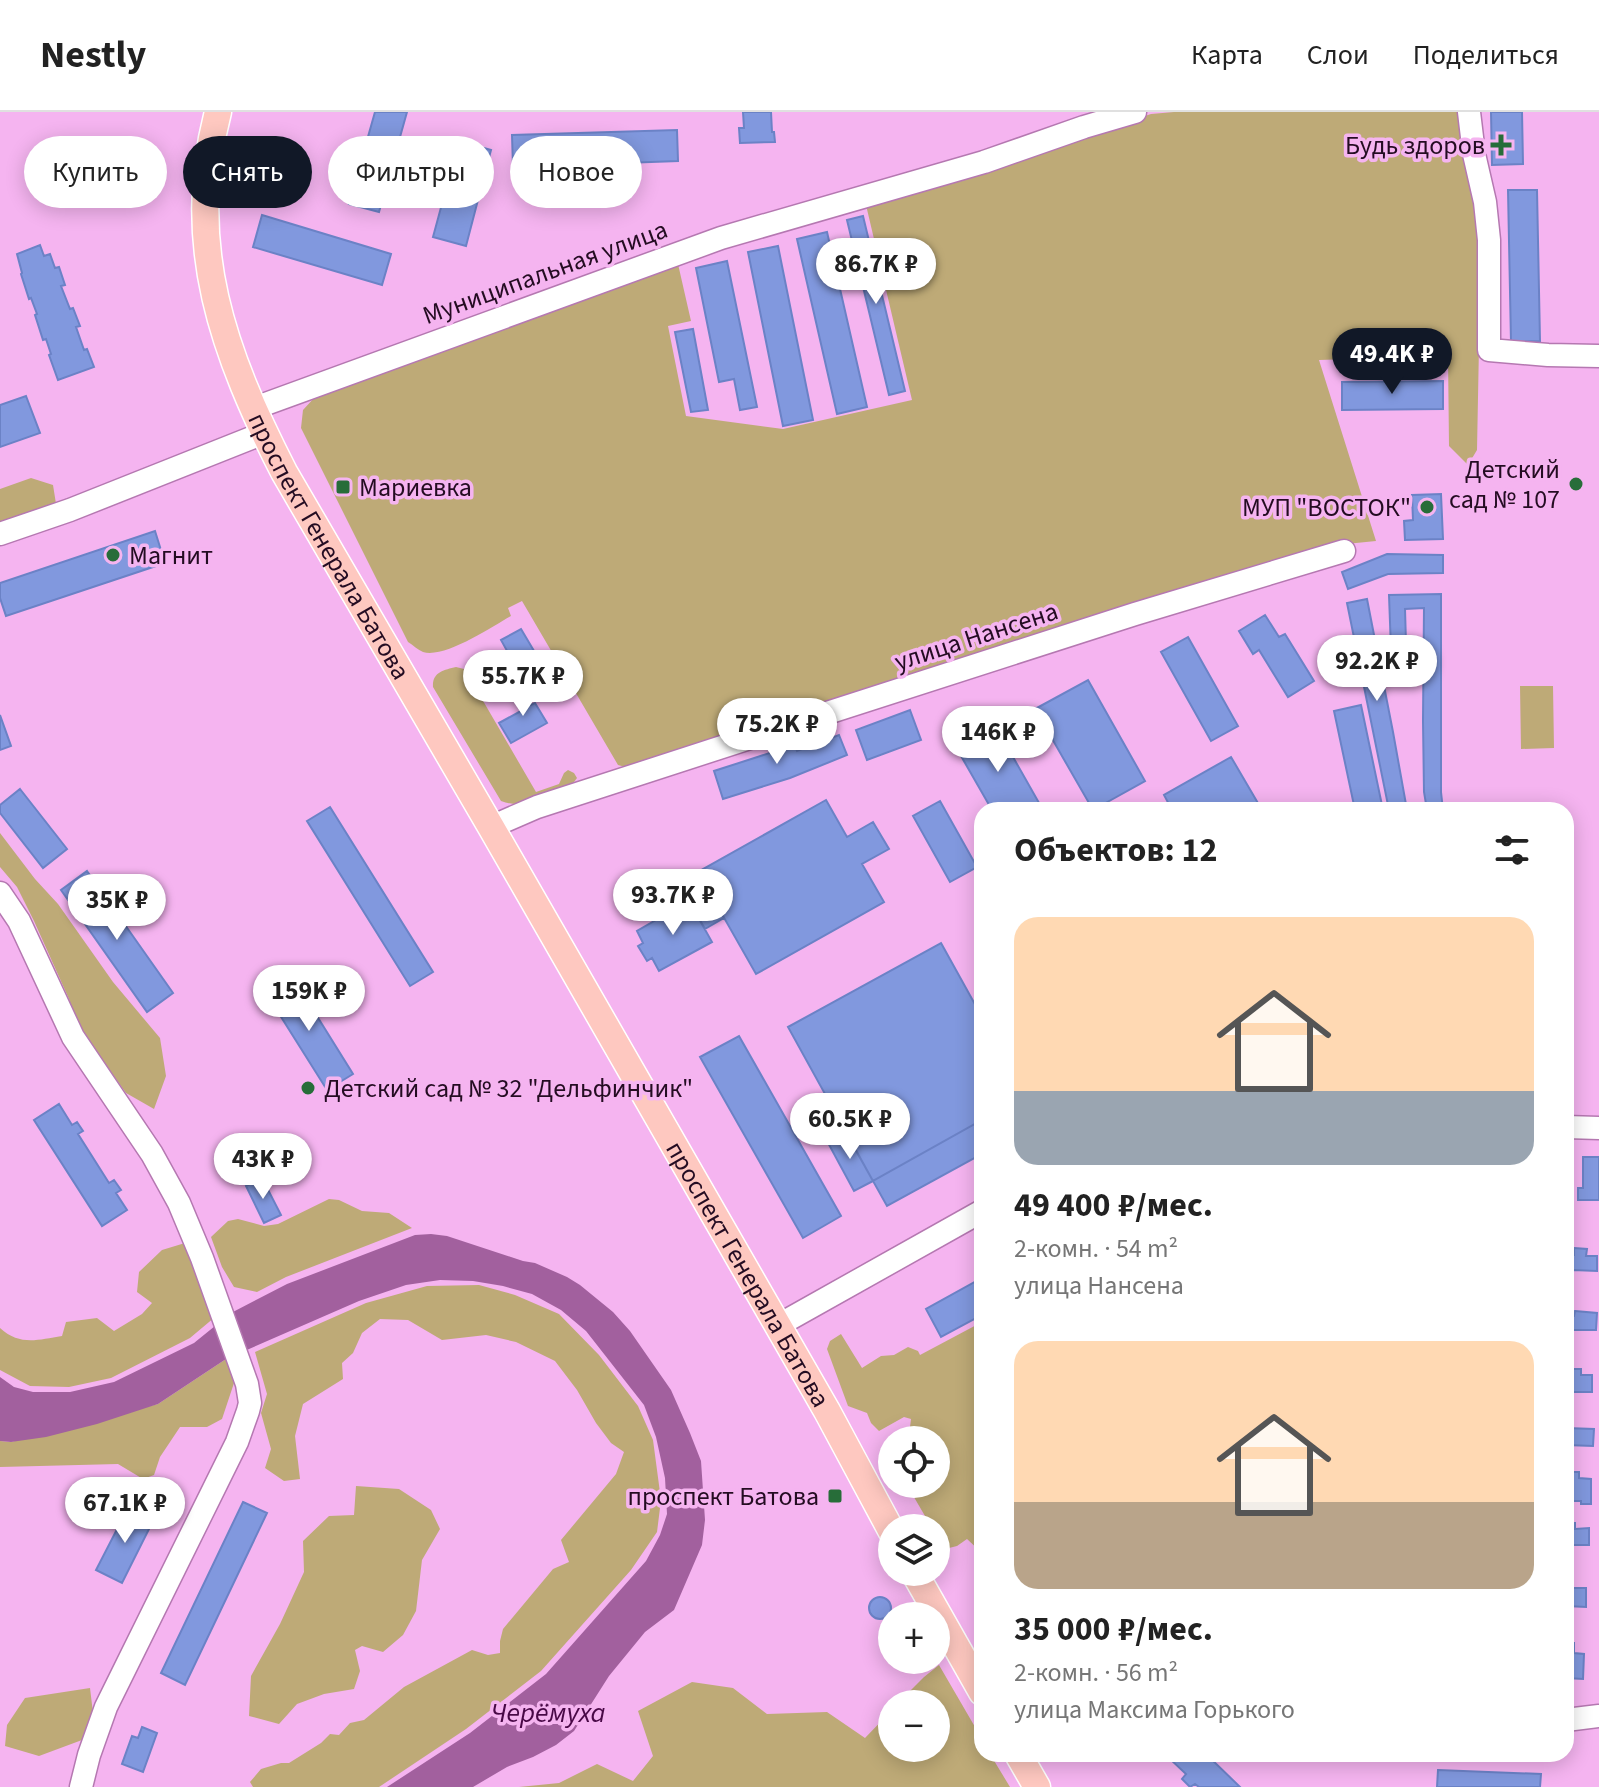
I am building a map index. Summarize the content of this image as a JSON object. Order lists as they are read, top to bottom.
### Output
{
  "streets": {
    "main road": ["проспект Генерала Батова"],
    "street": ["Муниципальная улица", "улица Нансена"]
  },
  "crossings": [
    ["Муниципальная улица", "проспект Генерала Батова"],
    ["проспект Генерала Батова", "улица Нансена"]
  ],
  "water": ["Черёмуха"],
  "places": {
    "health": ["Будь здоров"],
    "other": [
      "Детский сад № 107",
      "МУП \"ВОСТОК\"",
      "Магнит",
      "Детский сад № 32 \"Дельфинчик\""
    ],
    "transit": ["Мариевка", "проспект Батова"]
  },
  "page": {
    "header": "Nestly",
    "nav": ["Карта", "Слои", "Поделиться"],
    "chip": [
      "Купить",
      "Снять",
      "Фильтры",
      "Новое"
    ],
    "price": [
      "86.7K ₽",
      "49.4K ₽",
      "92.2K ₽",
      "55.7K ₽",
      "75.2K ₽",
      "146K ₽",
      "93.7K ₽",
      "35K ₽",
      "159K ₽",
      "60.5K ₽",
      "43K ₽",
      "67.1K ₽"
    ],
    "heading": "Объектов: 12",
    "list": [
      {
        "name": "49 400 ₽/мес.",
        "note": "2-комн. · 54 m² · улица Нансена"
      },
      {
        "name": "35 000 ₽/мес.",
        "note": "2-комн. · 56 m² · улица Максима Горького"
      }
    ],
    "map_buttons": ["+", "−"]
  }
}
